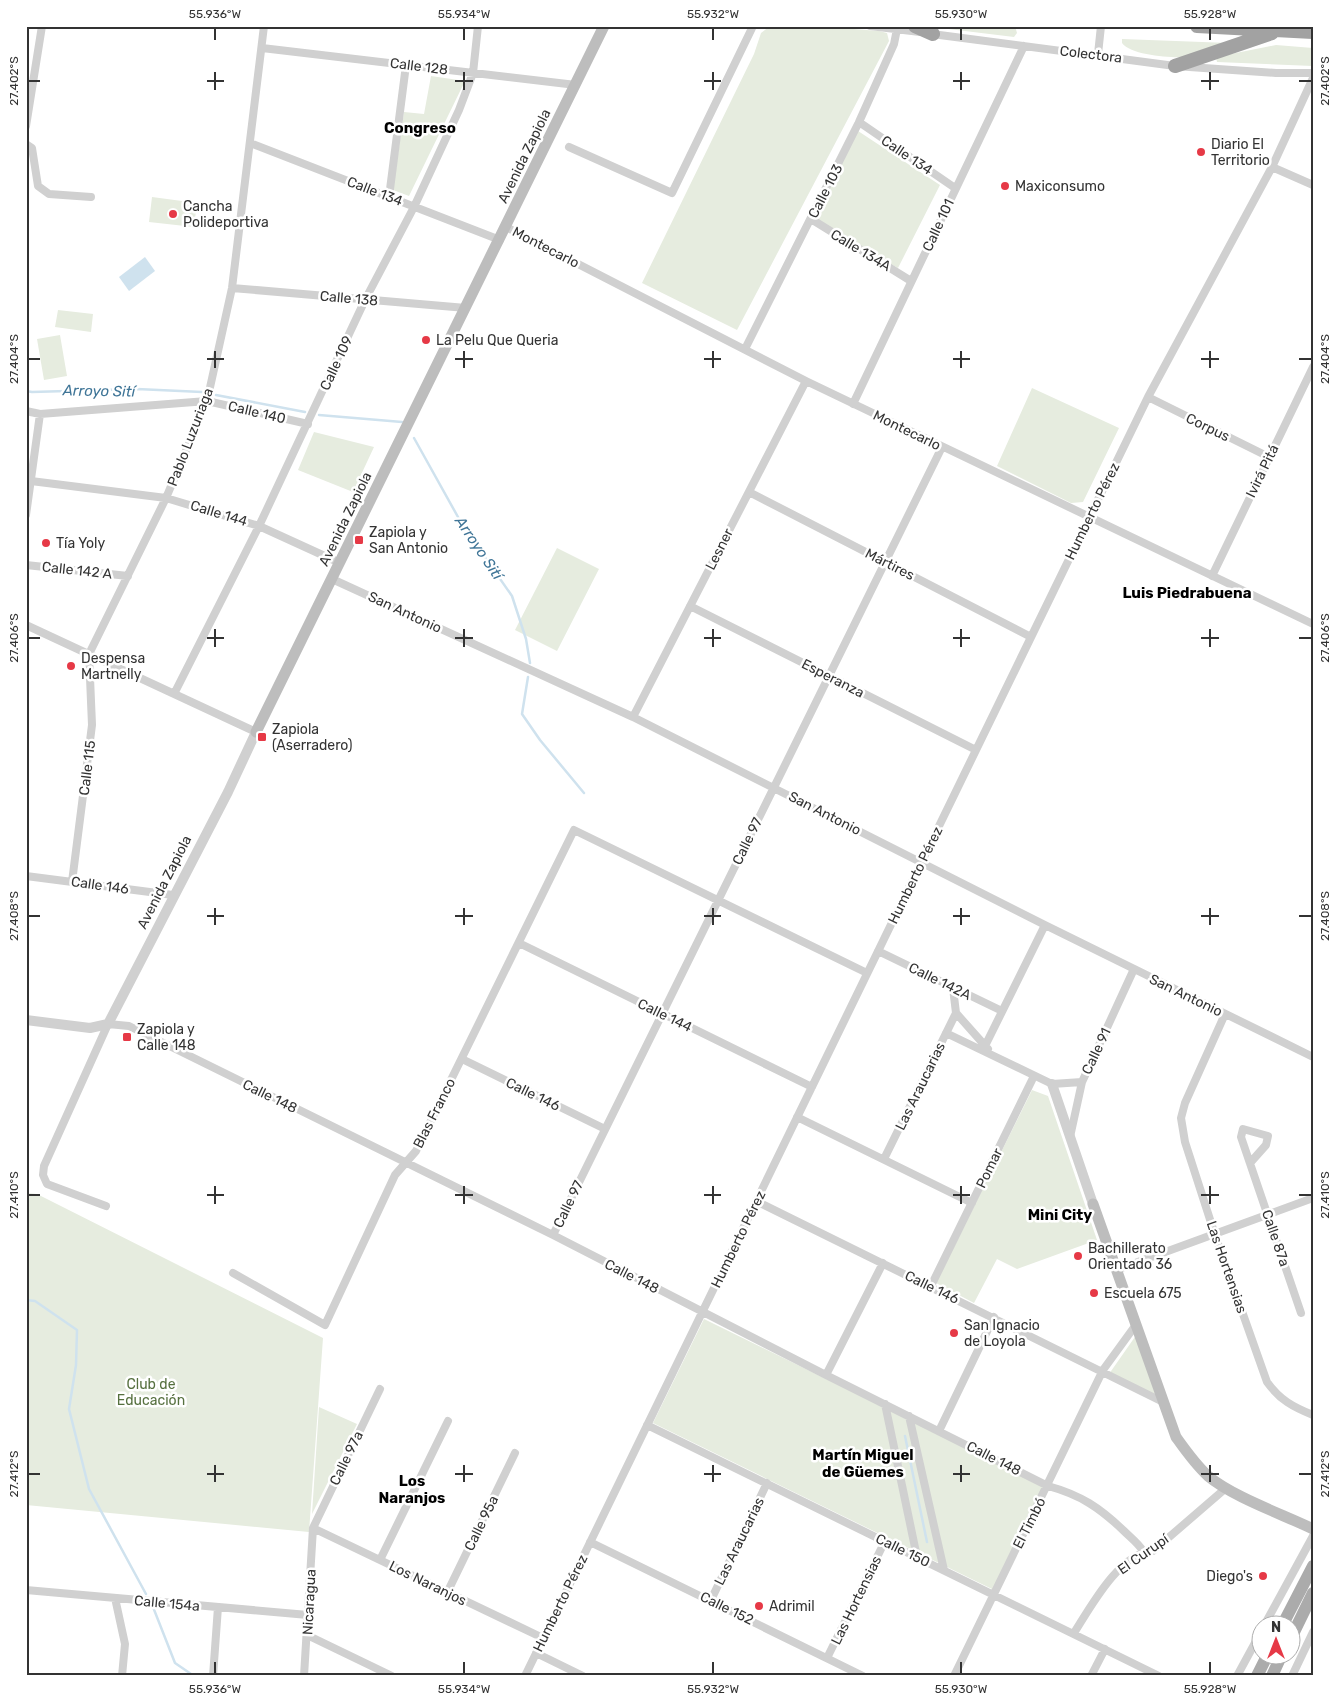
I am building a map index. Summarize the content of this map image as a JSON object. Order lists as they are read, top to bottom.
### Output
{
  "streets": {
    "main road": ["Avenida Zapiola"],
    "street": [
      "Colectora",
      "Calle 128",
      "Calle 134",
      "Calle 103",
      "Calle 101",
      "Montecarlo",
      "Calle 134A",
      "Calle 138",
      "Calle 109",
      "Calle 140",
      "Corpus",
      "Pablo Luzuriaga",
      "Ivirá Pitá",
      "Humberto Pérez",
      "Calle 144",
      "Lesner",
      "Mártires",
      "Calle 142 A",
      "San Antonio",
      "Esperanza",
      "Calle 115",
      "Calle 97",
      "Calle 146",
      "Calle 142A",
      "Calle 91",
      "Las Araucarias",
      "Calle 148",
      "Blas Franco",
      "Pomar",
      "Calle 87a",
      "Las Hortensias",
      "Calle 97a",
      "Calle 95a",
      "El Timbó",
      "Calle 150",
      "El Curupí",
      "Los Naranjos",
      "Nicaragua",
      "Calle 154a",
      "Calle 152"
    ]
  },
  "crossings": [
    ["Colectora", "Calle 103"],
    ["Colectora", "Calle 101"],
    ["Calle 128", "Avenida Zapiola"],
    ["Calle 128", "Calle 109"],
    ["Calle 128", "Pablo Luzuriaga"],
    ["Calle 134", "Avenida Zapiola"],
    ["Calle 134", "Calle 103"],
    ["Calle 134", "Calle 101"],
    ["Calle 134", "Calle 109"],
    ["Calle 134", "Pablo Luzuriaga"],
    ["Avenida Zapiola", "Montecarlo"],
    ["Avenida Zapiola", "Calle 138"],
    ["Avenida Zapiola", "Calle 144"],
    ["Avenida Zapiola", "San Antonio"],
    ["Avenida Zapiola", "Calle 146"],
    ["Avenida Zapiola", "Calle 148"],
    ["Calle 103", "Montecarlo"],
    ["Calle 103", "Calle 134A"],
    ["Calle 101", "Montecarlo"],
    ["Calle 101", "Calle 134A"],
    ["Montecarlo", "Ivirá Pitá"],
    ["Montecarlo", "Humberto Pérez"],
    ["Montecarlo", "Lesner"],
    ["Montecarlo", "Calle 97"],
    ["Calle 138", "Calle 109"],
    ["Calle 138", "Pablo Luzuriaga"],
    ["Calle 109", "Calle 140"],
    ["Calle 109", "Calle 144"],
    ["Calle 140", "Pablo Luzuriaga"],
    ["Corpus", "Ivirá Pitá"],
    ["Corpus", "Humberto Pérez"],
    ["Pablo Luzuriaga", "Calle 144"],
    ["Pablo Luzuriaga", "Calle 142 A"],
    ["Pablo Luzuriaga", "Calle 115"],
    ["Humberto Pérez", "Calle 144"],
    ["Humberto Pérez", "Mártires"],
    ["Humberto Pérez", "San Antonio"],
    ["Humberto Pérez", "Esperanza"],
    ["Humberto Pérez", "Calle 146"],
    ["Humberto Pérez", "Calle 142A"],
    ["Humberto Pérez", "Calle 148"],
    ["Humberto Pérez", "Calle 150"],
    ["Humberto Pérez", "Los Naranjos"],
    ["Humberto Pérez", "Calle 152"],
    ["Calle 144", "Calle 97"],
    ["Calle 144", "Blas Franco"],
    ["Lesner", "Mártires"],
    ["Lesner", "San Antonio"],
    ["Lesner", "Esperanza"],
    ["Mártires", "Calle 97"],
    ["San Antonio", "Calle 97"],
    ["San Antonio", "Calle 91"],
    ["San Antonio", "Las Hortensias"],
    ["Esperanza", "Calle 97"],
    ["Calle 115", "Calle 146"],
    ["Calle 97", "Calle 146"],
    ["Calle 97", "Calle 148"],
    ["Calle 97", "Blas Franco"],
    ["Calle 146", "Blas Franco"],
    ["Calle 146", "Pomar"],
    ["Calle 146", "El Timbó"],
    ["Las Araucarias", "Calle 150"],
    ["Las Araucarias", "Calle 152"],
    ["Calle 148", "Blas Franco"],
    ["Calle 148", "El Timbó"],
    ["Calle 148", "El Curupí"],
    ["Las Hortensias", "Calle 150"],
    ["Las Hortensias", "Calle 152"],
    ["Calle 97a", "Los Naranjos"],
    ["Calle 97a", "Nicaragua"],
    ["Calle 95a", "Los Naranjos"],
    ["El Timbó", "Calle 150"],
    ["Calle 150", "El Curupí"],
    ["Los Naranjos", "Nicaragua"],
    ["Nicaragua", "Calle 154a"]
  ],
  "districts": [
    "Congreso",
    "Luis Piedrabuena",
    "Mini City",
    "Martín Miguel de Güemes",
    "Los Naranjos"
  ],
  "water": ["Arroyo Sití"],
  "parks": ["Club de Educación"],
  "places": {
    "other": [
      "Diario El Territorio",
      "Maxiconsumo",
      "Cancha Polideportiva",
      "La Pelu Que Queria",
      "Tía Yoly",
      "Despensa Martnelly",
      "Bachillerato Orientado 36",
      "Escuela 675",
      "San Ignacio de Loyola",
      "Diego's",
      "Adrimil"
    ],
    "transit": ["Zapiola y San Antonio", "Zapiola (Aserradero)", "Zapiola y Calle 148"]
  },
  "north": "top",
  "coordinates": [
    "55.936°W",
    "55.934°W",
    "55.932°W",
    "55.930°W",
    "55.928°W",
    "27.402°S",
    "27.404°S",
    "27.406°S",
    "27.408°S",
    "27.410°S",
    "27.412°S"
  ]
}
